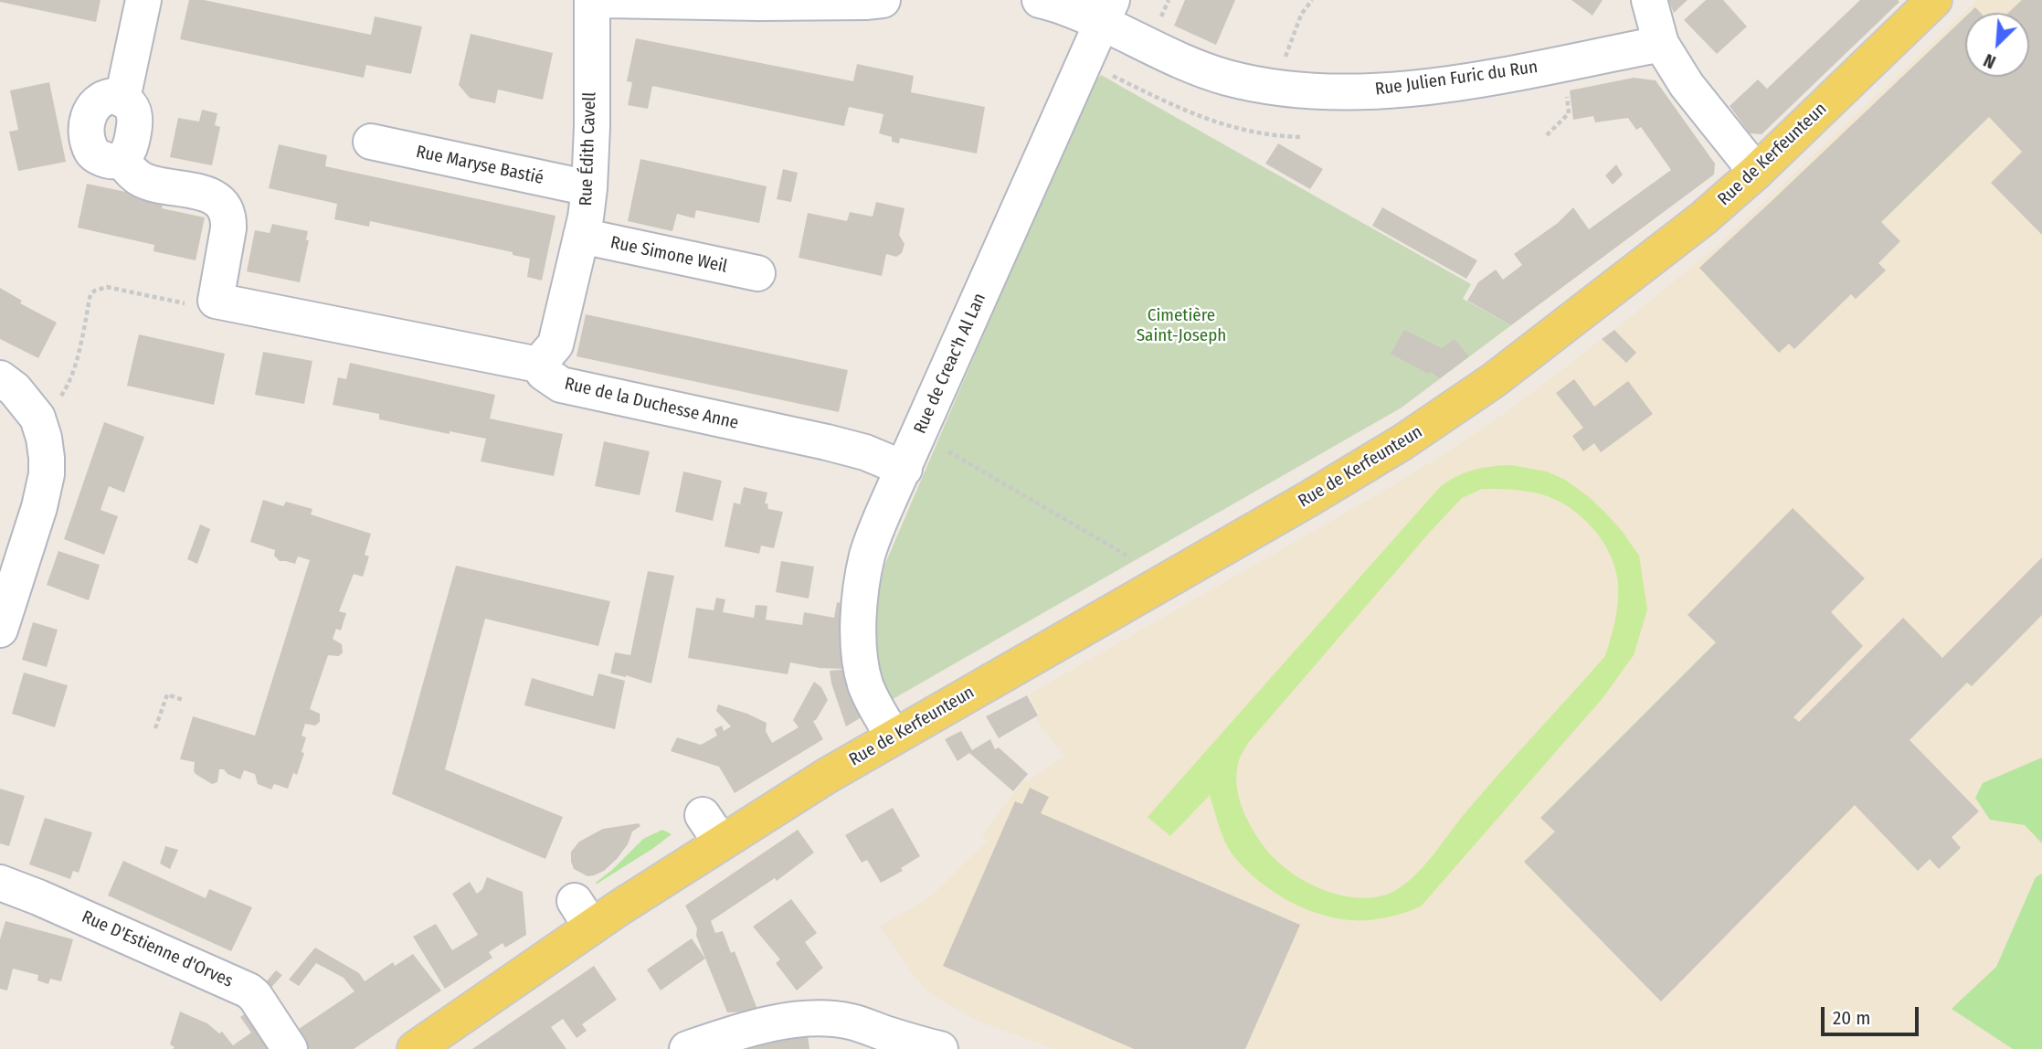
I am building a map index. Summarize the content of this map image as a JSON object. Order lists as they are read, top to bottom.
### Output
{
  "streets": {
    "main road": ["Rue de Kerfeunteun"],
    "street": [
      "Rue Julien Furic du Run",
      "Rue Édith Cavell",
      "Rue Maryse Bastié",
      "Rue Simone Weil",
      "Rue de Creac'h Al Lan",
      "Rue de la Duchesse Anne",
      "Rue D'Estienne d'Orves"
    ]
  },
  "crossings": [
    ["Rue Julien Furic du Run", "Rue de Creac'h Al Lan"],
    ["Rue Édith Cavell", "Rue Maryse Bastié"],
    ["Rue Édith Cavell", "Rue Simone Weil"],
    ["Rue Édith Cavell", "Rue de la Duchesse Anne"],
    ["Rue de Kerfeunteun", "Rue de Creac'h Al Lan"],
    ["Rue de Creac'h Al Lan", "Rue de la Duchesse Anne"]
  ],
  "parks": ["Cimetière Saint-Joseph"],
  "scale_bar": "20 m",
  "north": "bottom left"
}
